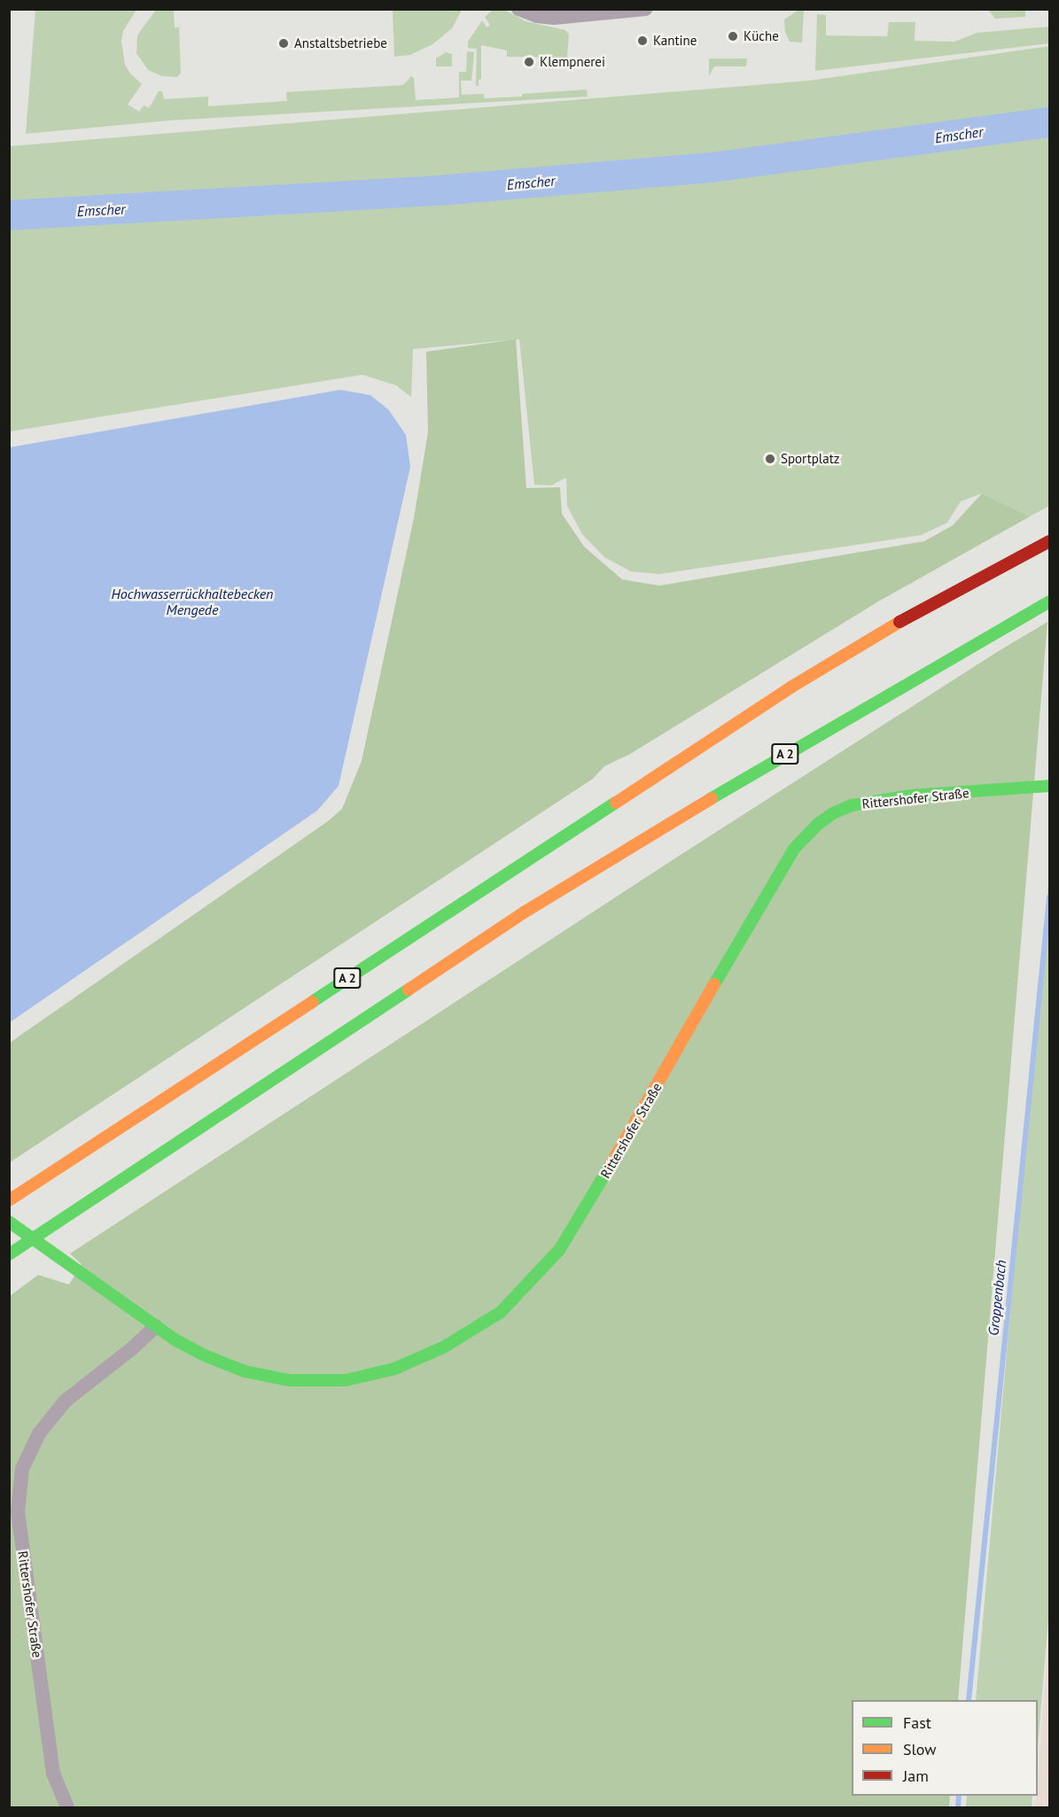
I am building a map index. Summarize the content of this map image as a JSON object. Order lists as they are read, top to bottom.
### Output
{
  "streets": {
    "main road": ["A 2", "Rittershofer Straße"]
  },
  "water": ["Emscher", "Hochwasserrückhaltebecken Mengede", "Groppenbach"],
  "places": [
    "Küche",
    "Kantine",
    "Anstaltsbetriebe",
    "Klempnerei",
    "Sportplatz"
  ],
  "legend": ["Fast", "Slow", "Jam"]
}
